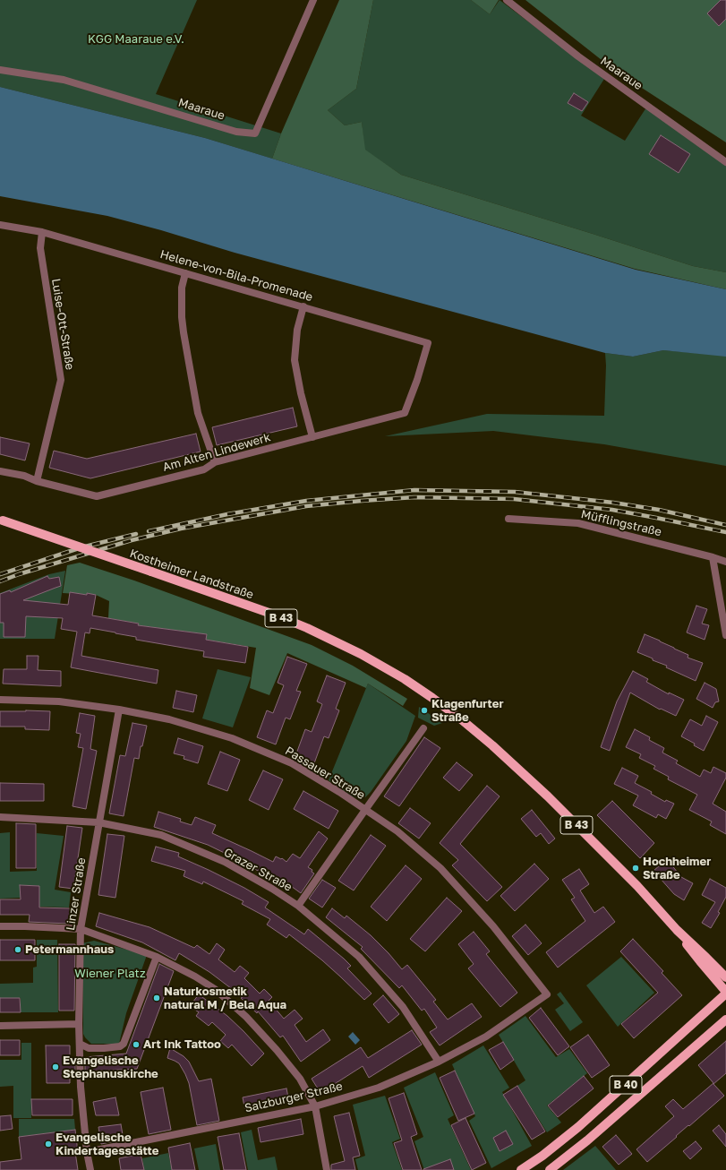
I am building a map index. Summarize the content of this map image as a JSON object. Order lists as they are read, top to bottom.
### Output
{
  "streets": {
    "main road": ["Kostheimer Landstraße", "B 43", "B 40"],
    "street": [
      "Maaraue",
      "Helene-von-Bila-Promenade",
      "Luise-Ott-Straße",
      "Am Alten Lindewerk",
      "Müfflingstraße",
      "Passauer Straße",
      "Grazer Straße",
      "Linzer Straße",
      "Salzburger Straße"
    ]
  },
  "crossings": [
    ["Helene-von-Bila-Promenade", "Luise-Ott-Straße"],
    ["Helene-von-Bila-Promenade", "Am Alten Lindewerk"],
    ["Luise-Ott-Straße", "Am Alten Lindewerk"],
    ["Kostheimer Landstraße", "B 40"],
    ["Passauer Straße", "Linzer Straße"],
    ["Passauer Straße", "Salzburger Straße"],
    ["Grazer Straße", "Linzer Straße"],
    ["Grazer Straße", "Salzburger Straße"],
    ["Linzer Straße", "Salzburger Straße"]
  ],
  "parks": ["KGG Maaraue e.V.", "Wiener Platz"],
  "places": [
    "Klagenfurter Straße",
    "Hochheimer Straße",
    "Petermannhaus",
    "Naturkosmetik natural M / Bela Aqua",
    "Art Ink Tattoo",
    "Evangelische Stephanuskirche",
    "Evangelische Kindertagesstätte"
  ]
}
